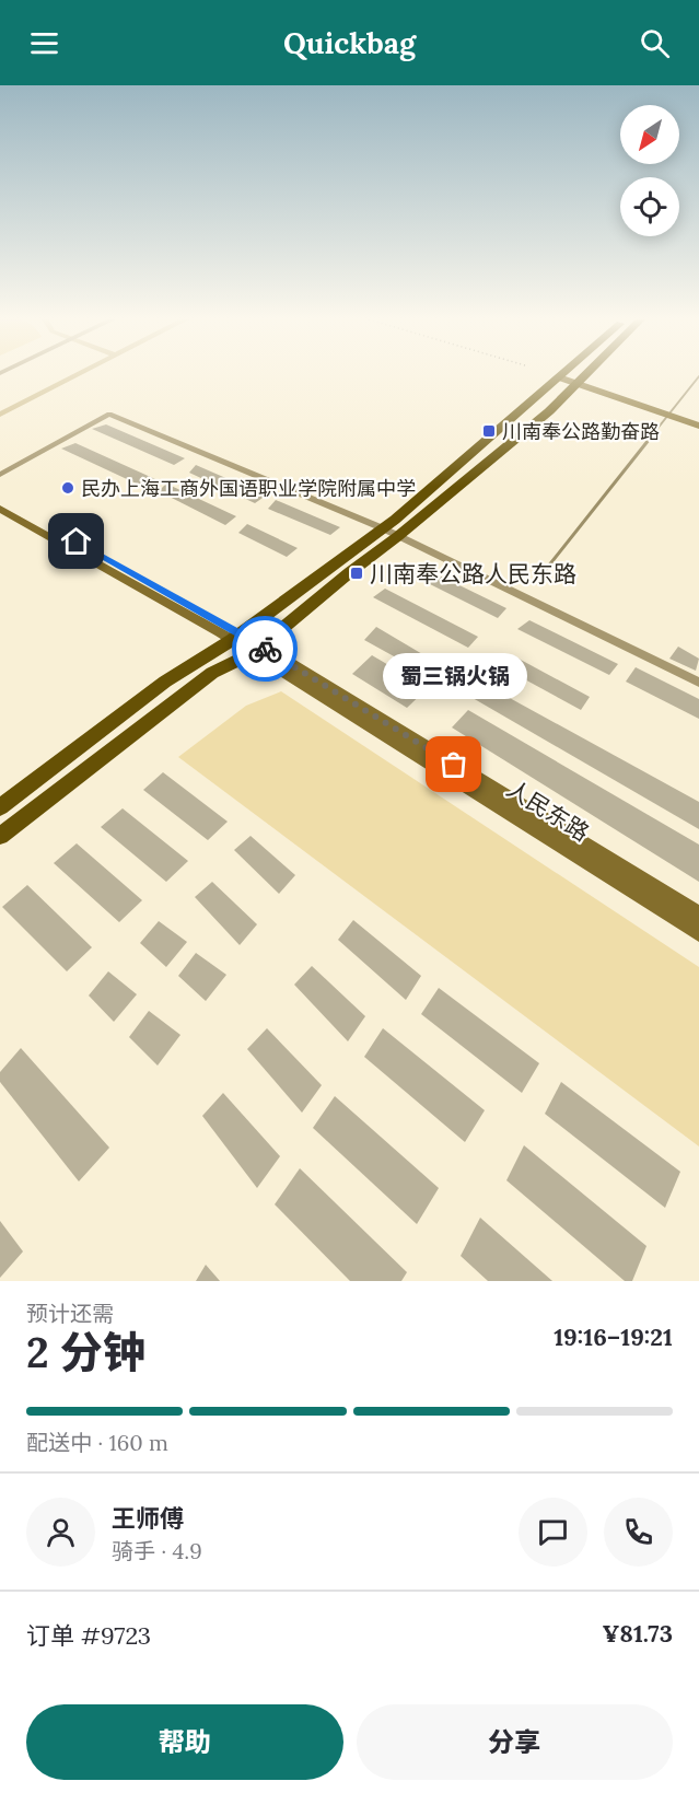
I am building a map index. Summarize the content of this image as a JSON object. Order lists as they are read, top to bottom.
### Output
{
  "streets": {
    "street": ["人民东路"]
  },
  "places": {
    "transit": ["川南奉公路勤奋路", "川南奉公路人民东路"],
    "other": ["民办上海工商外国语职业学院附属中学", "蜀三锅火锅"]
  },
  "north": "bottom left",
  "page": {
    "header": "Quickbag",
    "bubble": "蜀三锅火锅",
    "heading": ["2 分钟", "预计还需", "19:16–19:21"],
    "panel": [
      "王师傅",
      "骑手 · 4.9",
      "订单 #9723",
      "¥81.73"
    ],
    "bar": "配送中 · 160 m",
    "buttons": ["帮助", "分享"]
  }
}
